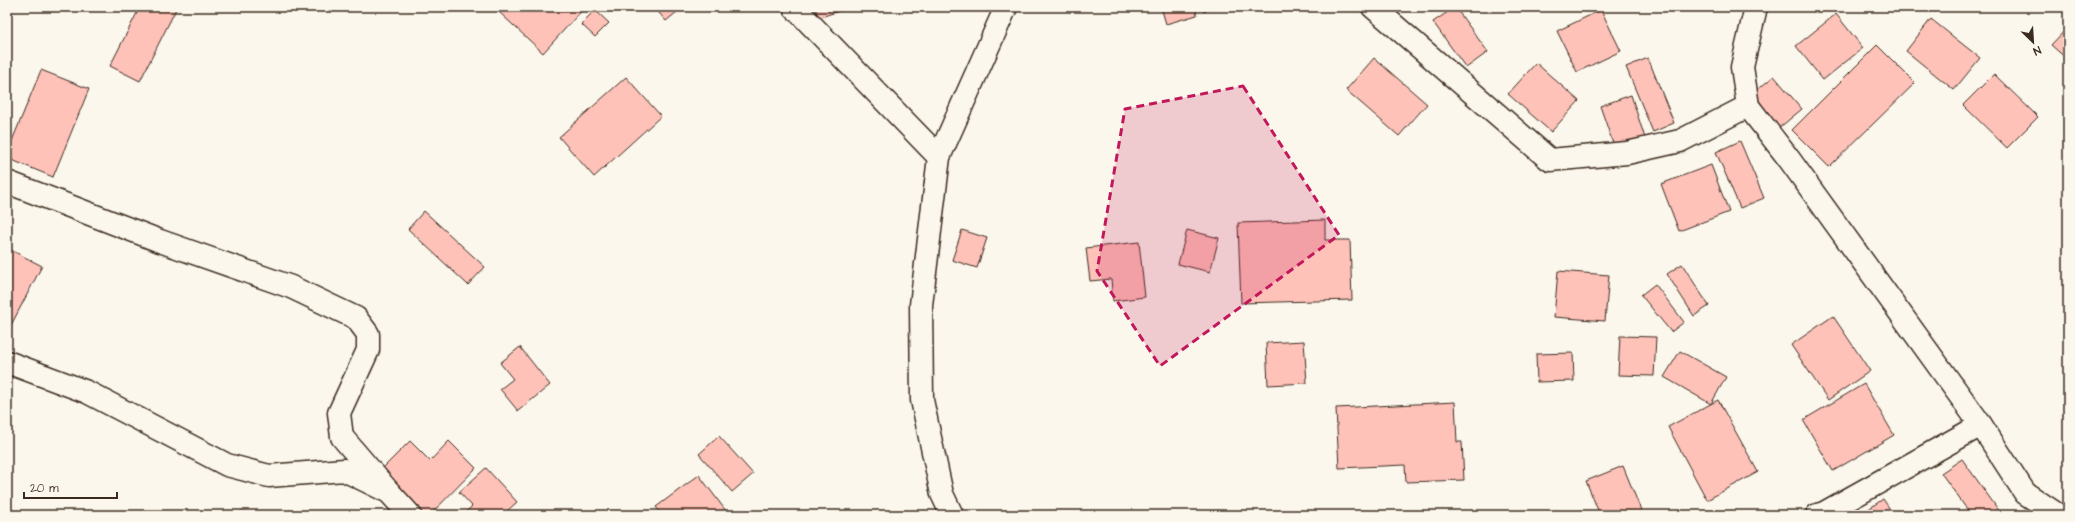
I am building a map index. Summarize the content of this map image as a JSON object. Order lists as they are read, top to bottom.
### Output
{
  "scale_bar": "20 m",
  "north": "bottom right"
}
